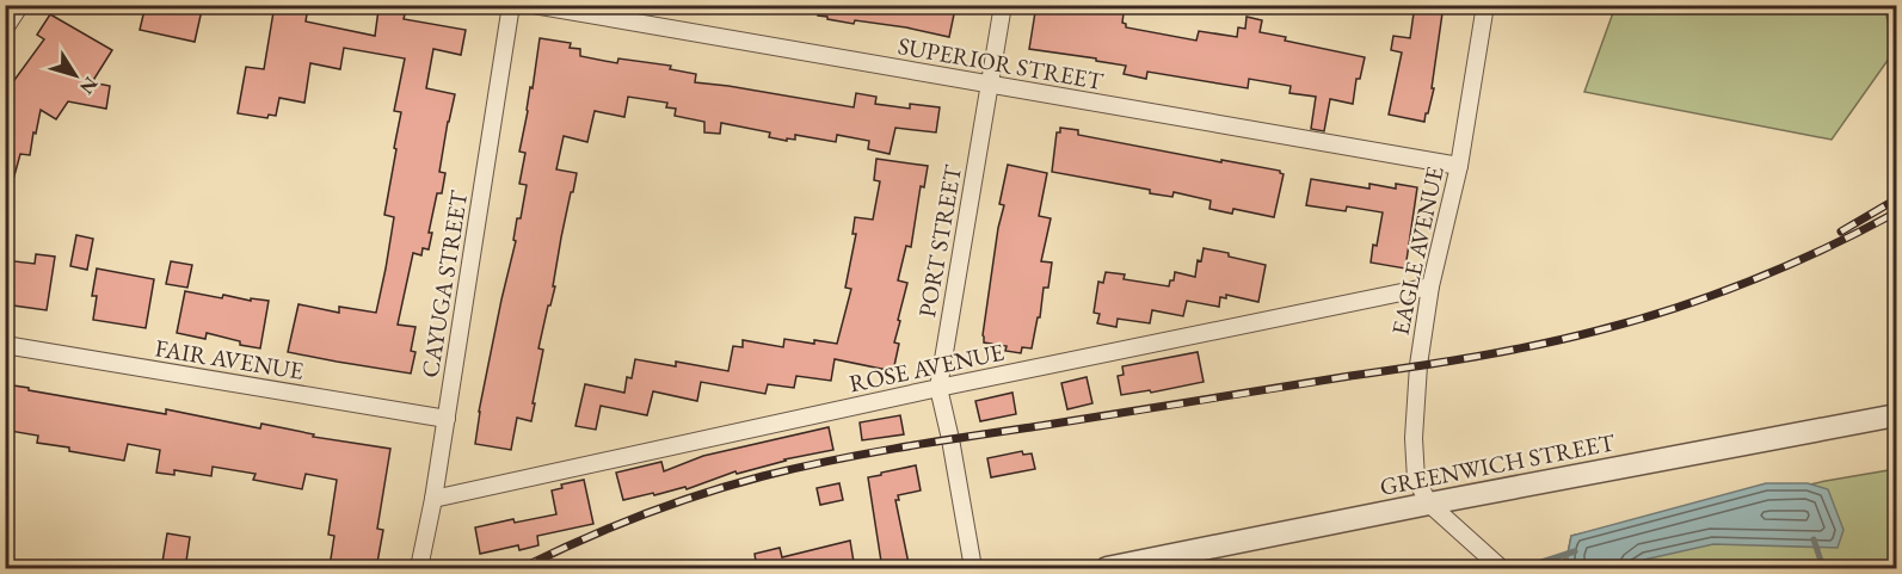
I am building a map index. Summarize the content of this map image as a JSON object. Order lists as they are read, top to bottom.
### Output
{
  "streets": {
    "street": [
      "SUPERIOR STREET",
      "PORT STREET",
      "EAGLE AVENUE",
      "CAYUGA STREET",
      "FAIR AVENUE",
      "ROSE AVENUE",
      "GREENWICH STREET"
    ]
  },
  "crossings": [
    ["SUPERIOR STREET", "PORT STREET"],
    ["SUPERIOR STREET", "EAGLE AVENUE"],
    ["PORT STREET", "ROSE AVENUE"],
    ["EAGLE AVENUE", "ROSE AVENUE"],
    ["EAGLE AVENUE", "GREENWICH STREET"],
    ["CAYUGA STREET", "FAIR AVENUE"],
    ["CAYUGA STREET", "ROSE AVENUE"]
  ],
  "north": "bottom right"
}
